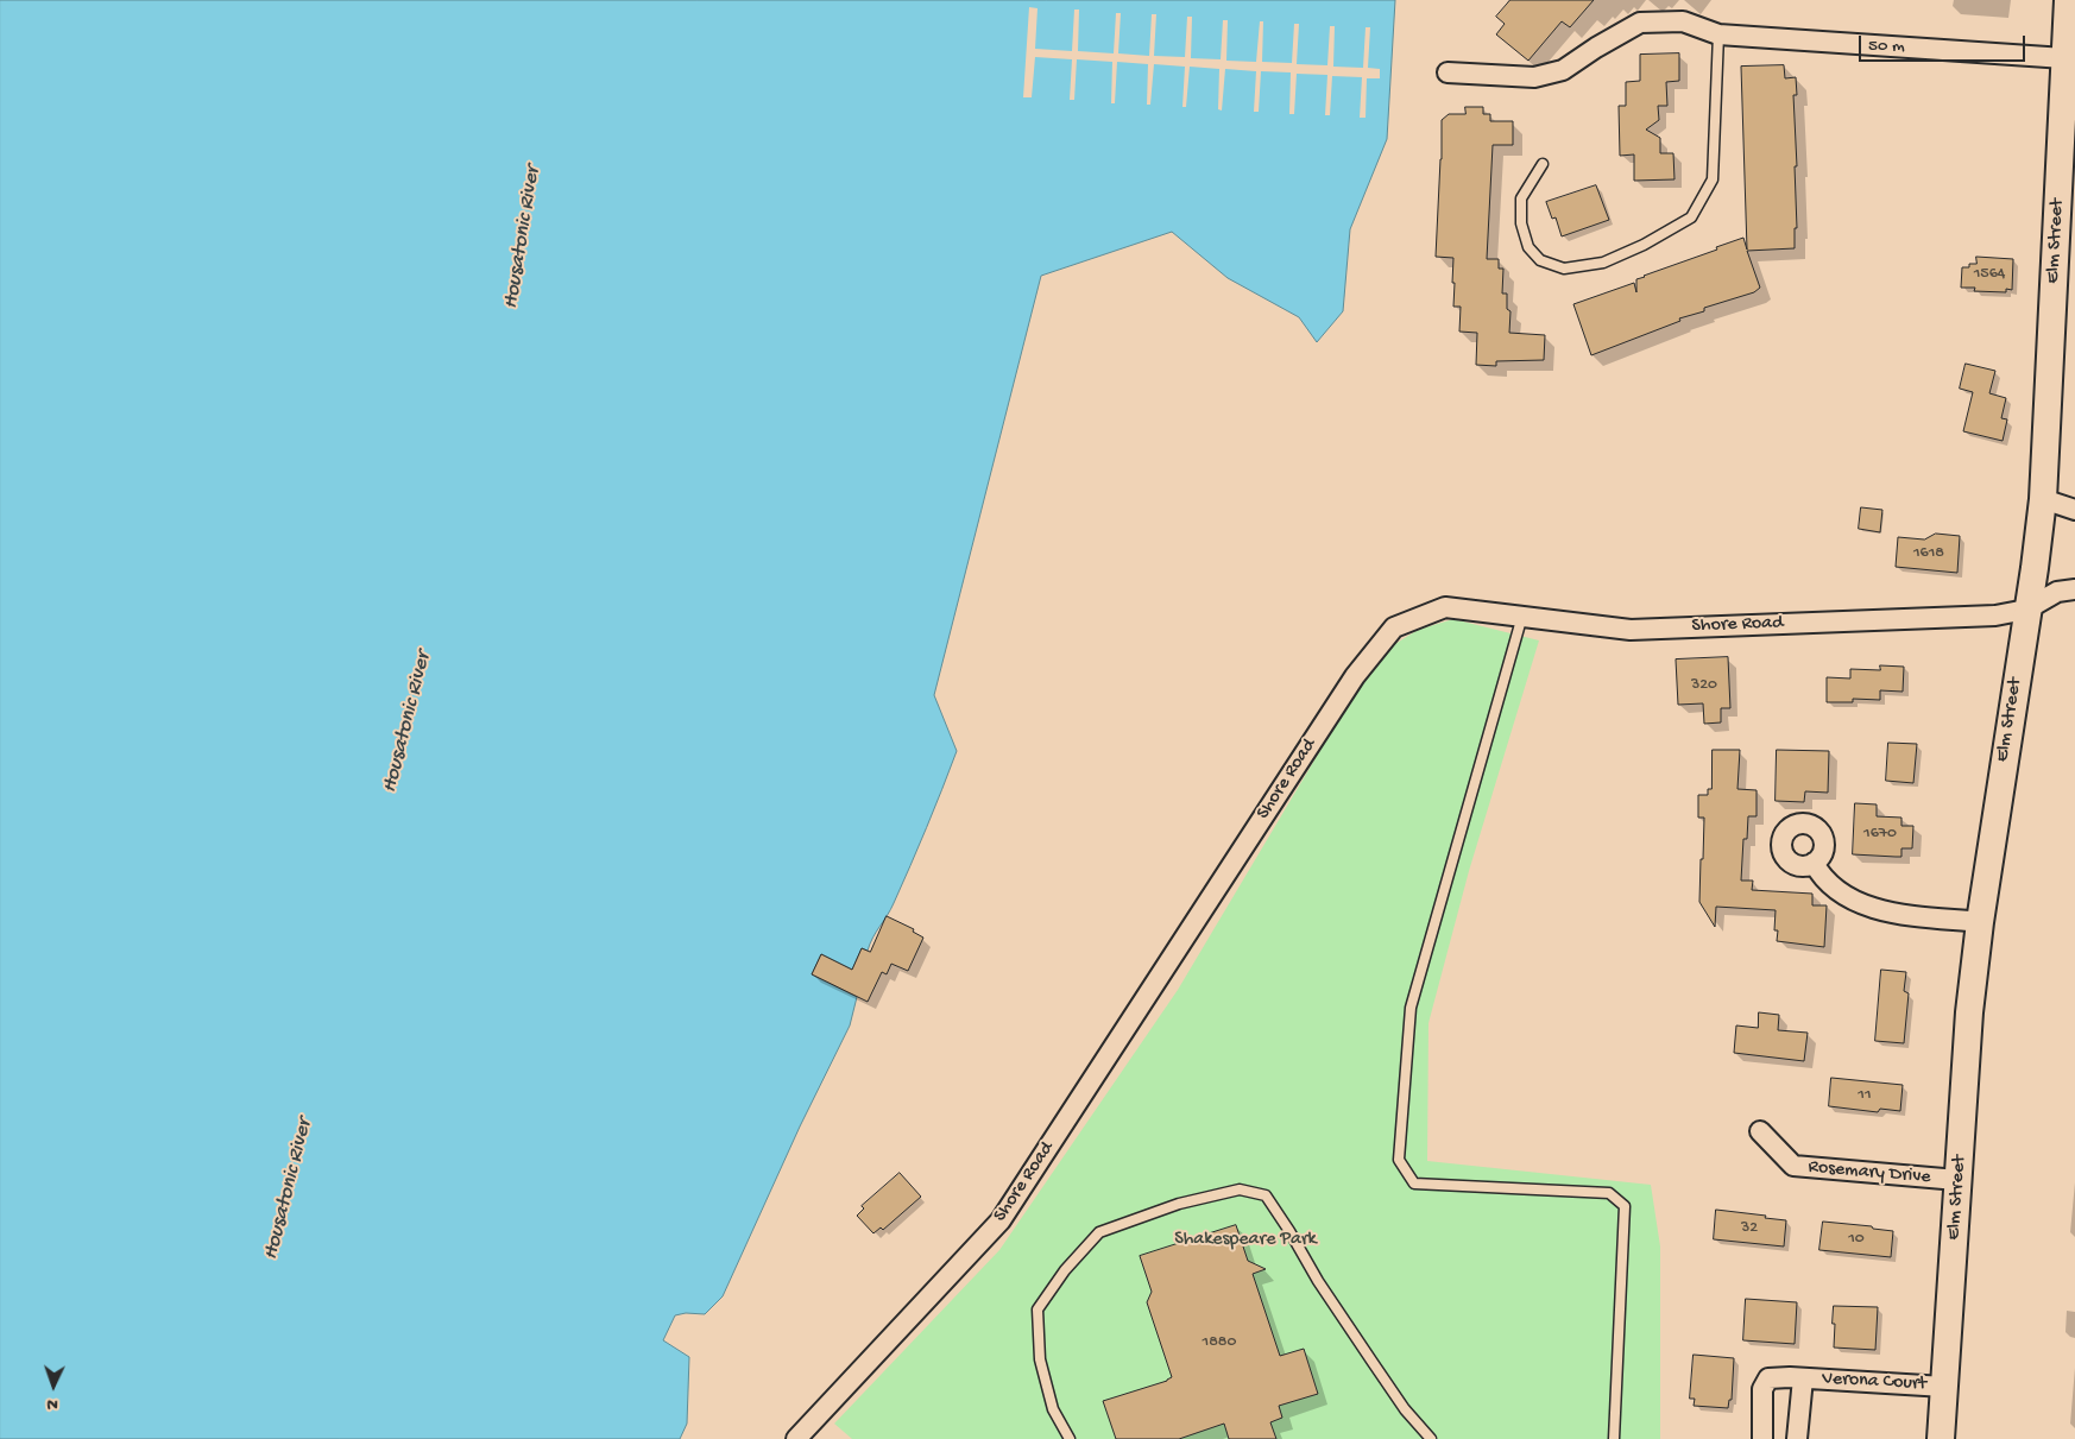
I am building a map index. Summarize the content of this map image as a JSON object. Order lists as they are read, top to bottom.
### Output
{
  "streets": {
    "street": [
      "Elm Street",
      "Shore Road",
      "Rosemary Drive",
      "Verona Court"
    ]
  },
  "crossings": [
    ["Elm Street", "Shore Road"],
    ["Elm Street", "Rosemary Drive"],
    ["Elm Street", "Verona Court"]
  ],
  "water": ["Housatonic River"],
  "parks": ["Shakespeare Park"],
  "house_numbers": [
    "1564",
    "1618",
    "320",
    "1670",
    "11",
    "32",
    "10",
    "1880"
  ],
  "scale_bar": "50 m",
  "north": "bottom"
}
